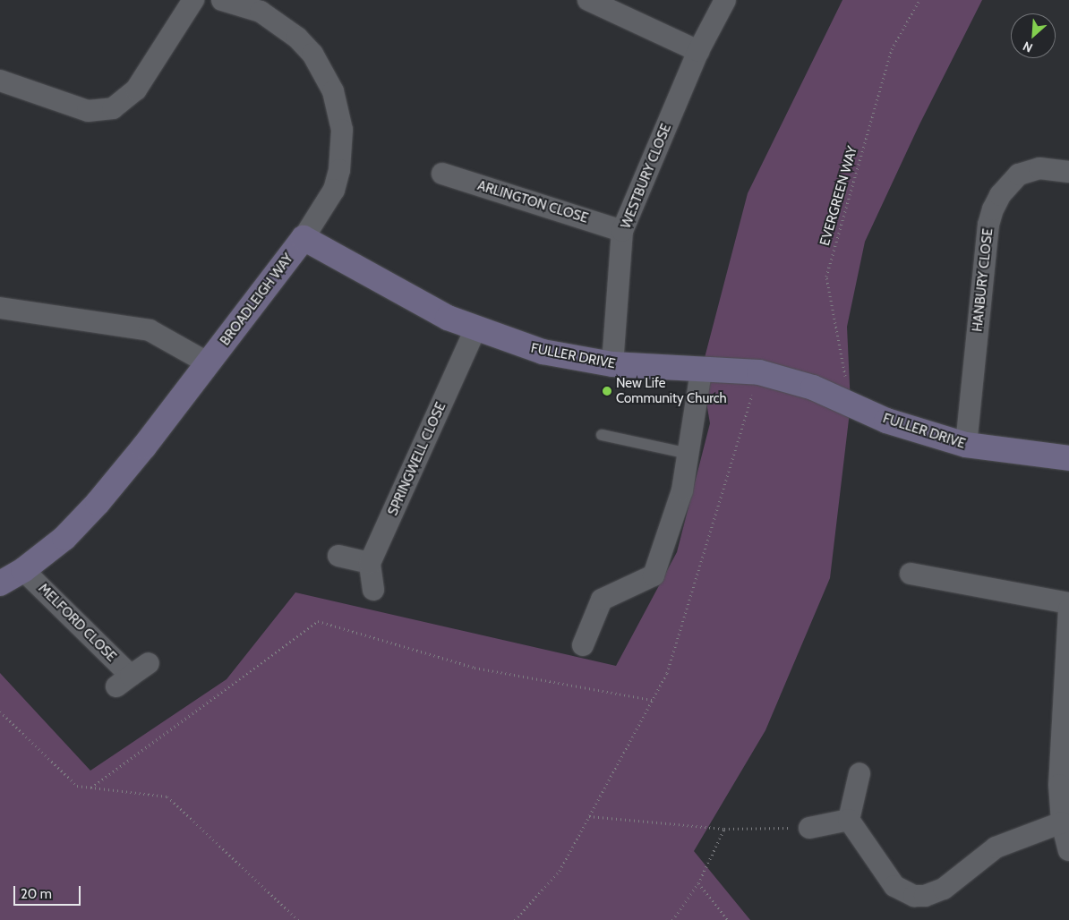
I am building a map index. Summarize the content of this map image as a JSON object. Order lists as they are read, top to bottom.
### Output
{
  "streets": {
    "street": [
      "WESTBURY CLOSE",
      "ARLINGTON CLOSE",
      "HANBURY CLOSE",
      "BROADLEIGH WAY",
      "FULLER DRIVE",
      "SPRINGWELL CLOSE",
      "MELFORD CLOSE"
    ],
    "path": ["EVERGREEN WAY"]
  },
  "crossings": [
    ["WESTBURY CLOSE", "ARLINGTON CLOSE"],
    ["WESTBURY CLOSE", "FULLER DRIVE"],
    ["EVERGREEN WAY", "FULLER DRIVE"],
    ["HANBURY CLOSE", "FULLER DRIVE"],
    ["BROADLEIGH WAY", "FULLER DRIVE"],
    ["BROADLEIGH WAY", "MELFORD CLOSE"],
    ["FULLER DRIVE", "SPRINGWELL CLOSE"]
  ],
  "places": ["New Life Community Church"],
  "scale_bar": "20 m",
  "north": "bottom left"
}
